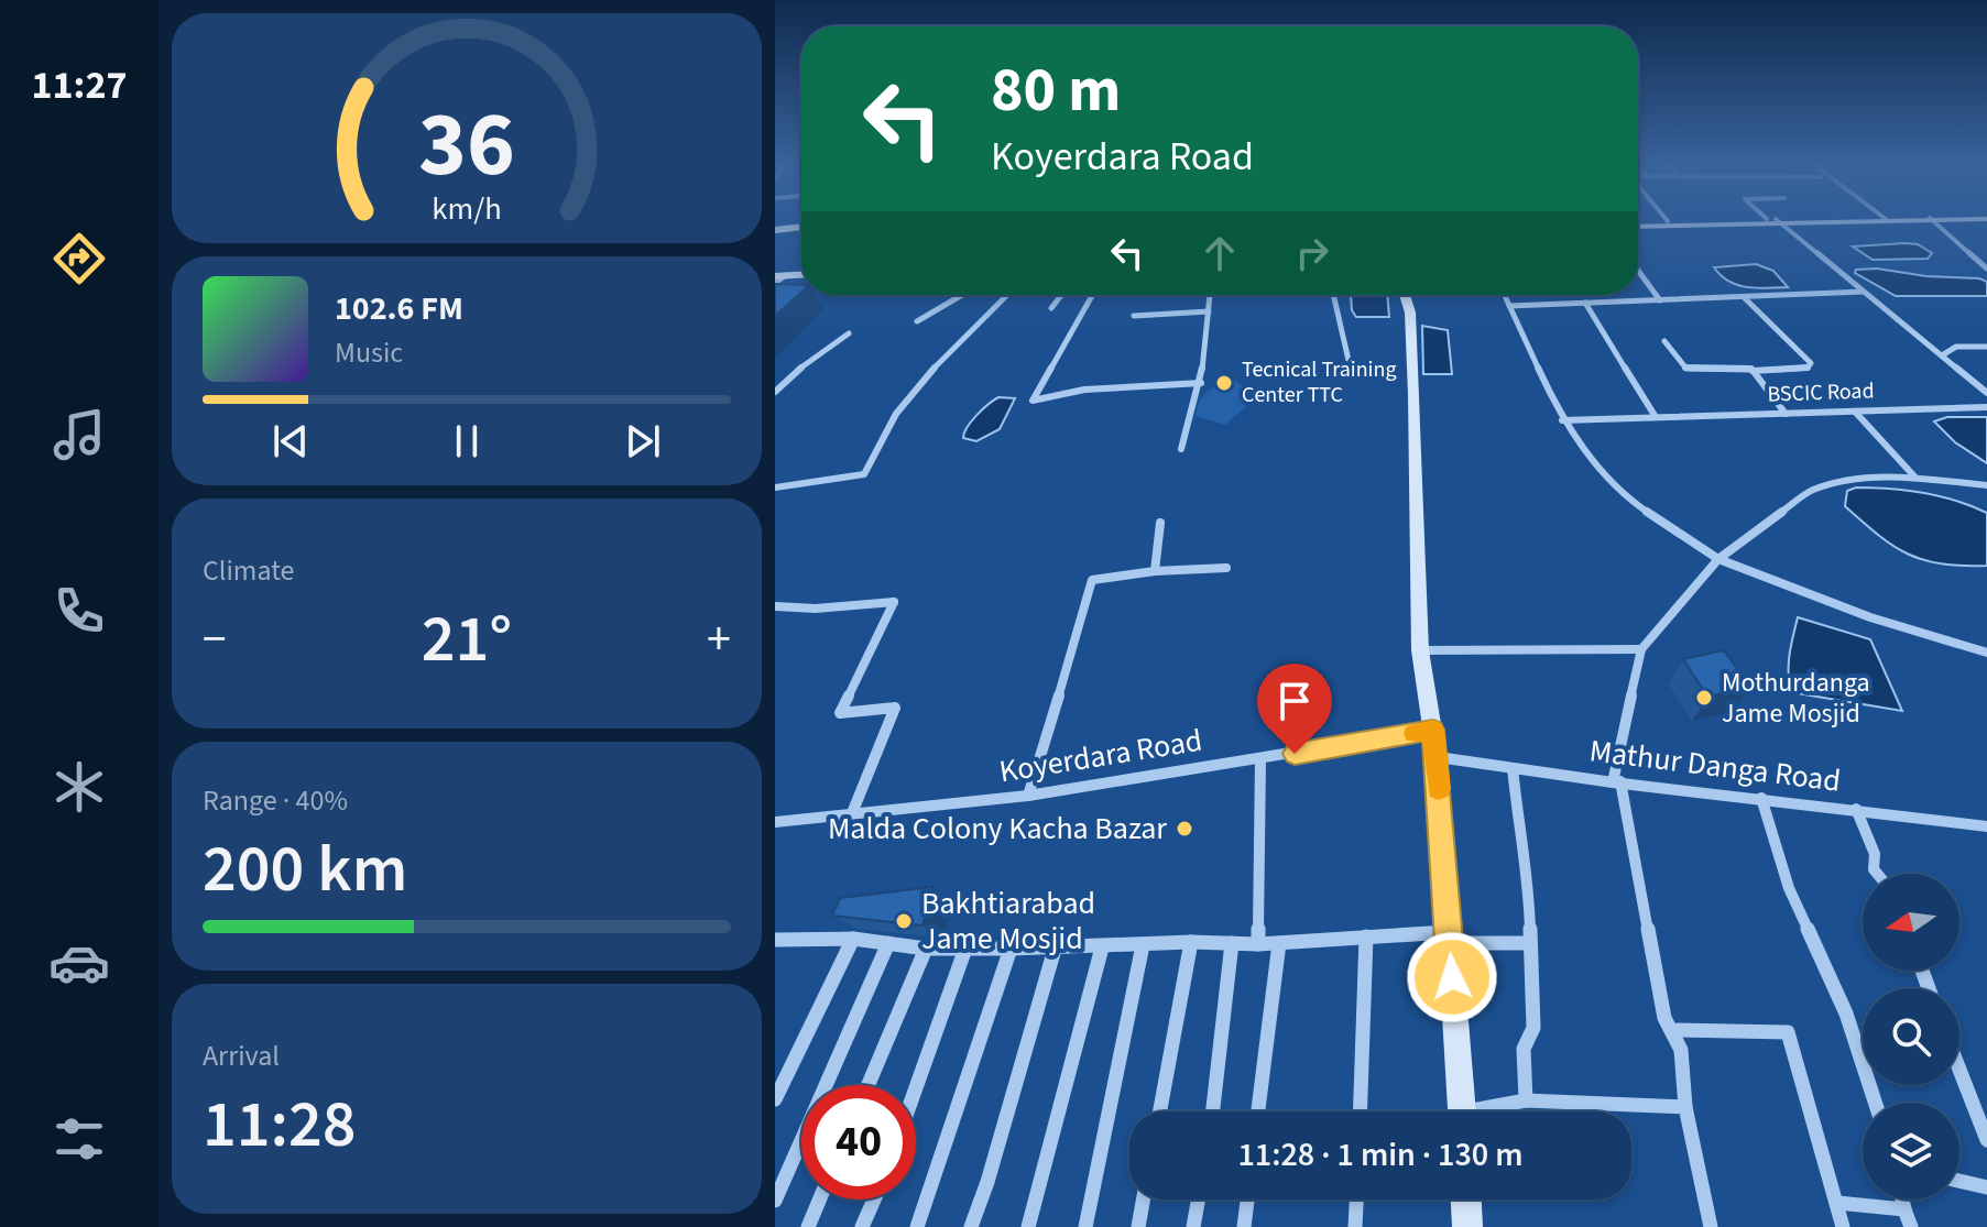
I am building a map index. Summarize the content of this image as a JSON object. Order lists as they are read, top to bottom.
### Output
{
  "streets": {
    "street": ["BSCIC Road", "Koyerdara Road", "Mathur Danga Road"]
  },
  "places": [
    "Tecnical Training Center TTC",
    "Mothurdanga Jame Mosjid",
    "Malda Colony Kacha Bazar",
    "Bakhtiarabad Jame Mosjid"
  ],
  "north": "left",
  "page": {
    "tabs": "11:27",
    "turn": ["80 m", "Koyerdara Road"],
    "song": ["102.6 FM", "Music"],
    "tile": [
      "Climate",
      ["Range · 40%", "200 km"],
      ["Arrival", "11:28"]
    ],
    "heat": ["−", "21°", "+"],
    "limit": "40",
    "trip": "11:28 · 1 min · 130 m",
    "gauge": ["36", "km/h"]
  }
}
